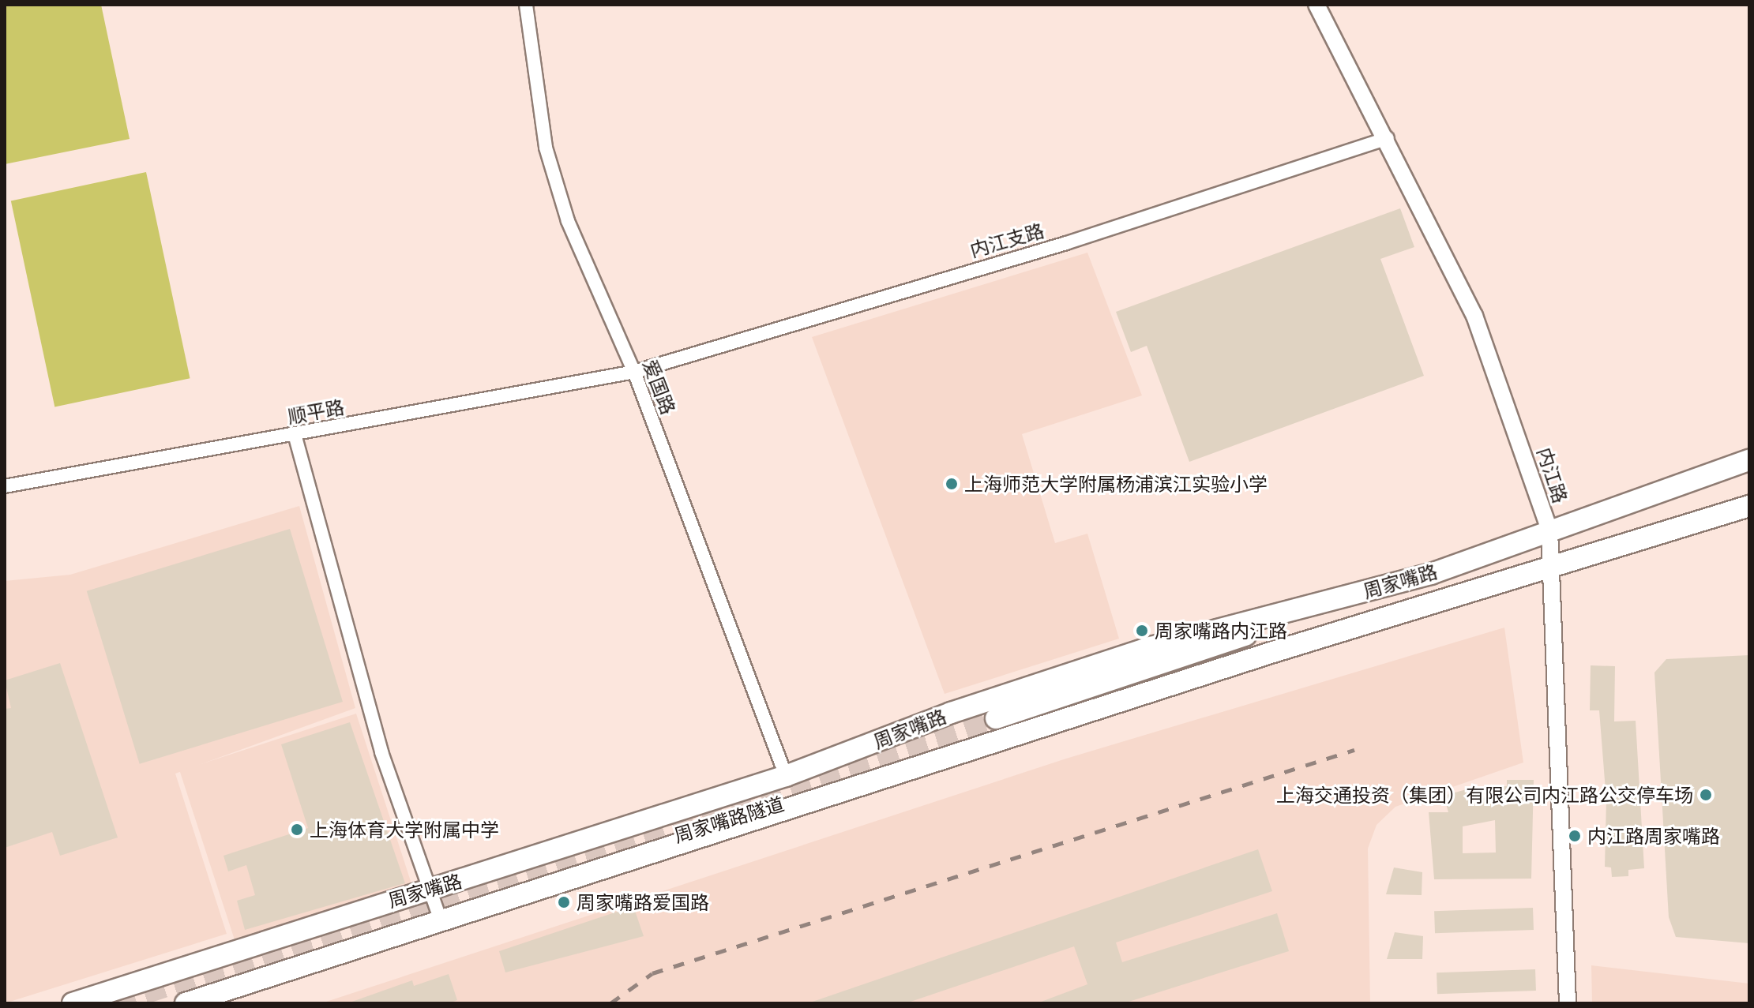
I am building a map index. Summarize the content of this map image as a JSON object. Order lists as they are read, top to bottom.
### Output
{
  "streets": {
    "main road": ["周家嘴路", "周家嘴路隧道"],
    "street": [
      "内江支路",
      "爱国路",
      "顺平路",
      "内江路"
    ]
  },
  "crossings": [
    ["内江支路", "爱国路"],
    ["内江支路", "顺平路"],
    ["内江支路", "内江路"],
    ["爱国路", "顺平路"],
    ["爱国路", "周家嘴路"],
    ["内江路", "周家嘴路"],
    ["周家嘴路", "周家嘴路隧道"]
  ],
  "places": [
    "上海师范大学附属杨浦滨江实验小学",
    "周家嘴路内江路",
    "上海交通投资（集团）有限公司内江路公交停车场",
    "上海体育大学附属中学",
    "内江路周家嘴路",
    "周家嘴路爱国路"
  ]
}
